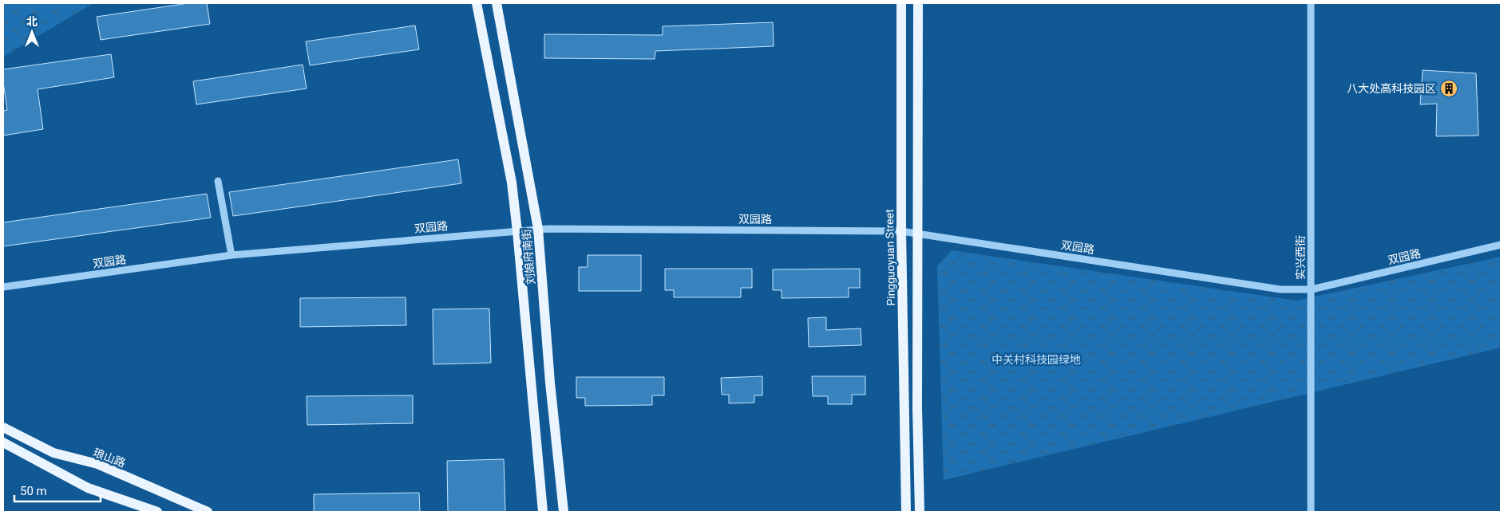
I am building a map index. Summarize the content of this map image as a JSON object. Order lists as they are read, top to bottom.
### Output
{
  "streets": {
    "main road": ["刘娘府南街", "Pingguoyuan Street", "琅山路"],
    "street": ["双园路", "实兴西街"]
  },
  "crossings": [
    ["双园路", "刘娘府南街"],
    ["双园路", "Pingguoyuan Street"],
    ["双园路", "实兴西街"]
  ],
  "parks": ["中关村科技园绿地"],
  "places": {
    "building": ["八大处高科技园区"]
  },
  "scale_bar": "50 m",
  "north": "top"
}
